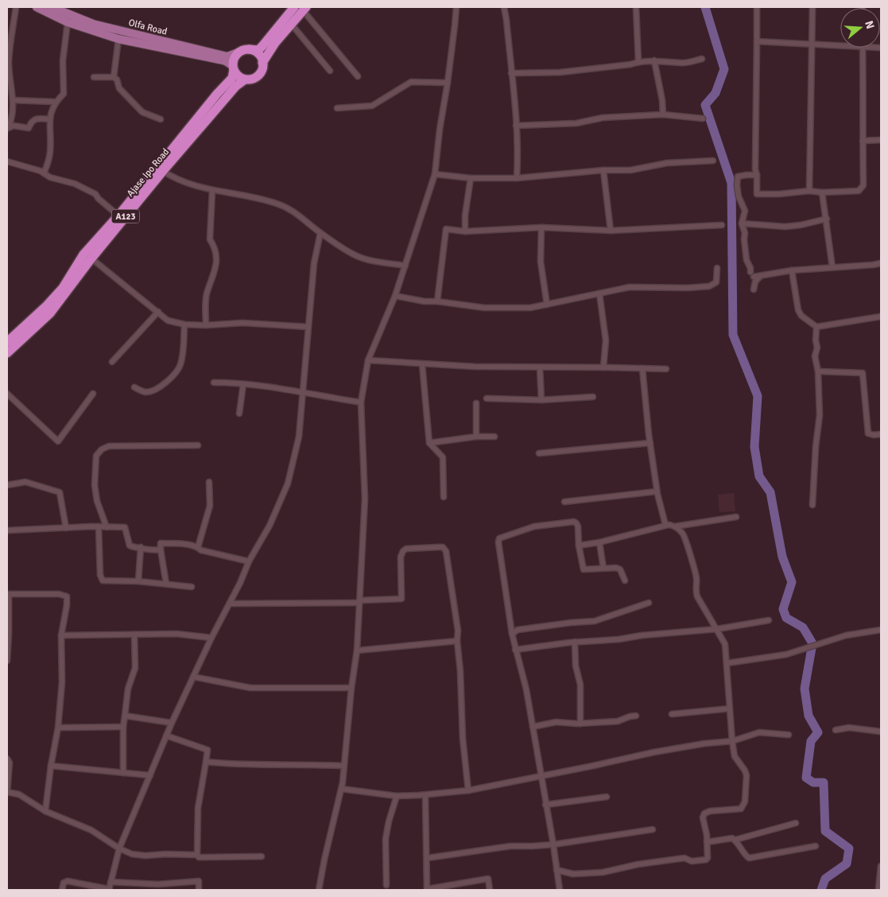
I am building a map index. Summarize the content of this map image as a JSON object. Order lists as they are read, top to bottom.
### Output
{
  "streets": {
    "highway": ["Ajase Ipo Road", "A123"],
    "main road": ["Olfa Road"]
  },
  "crossings": [
    ["Olfa Road", "Ajase Ipo Road"],
    ["Olfa Road", "A123"],
    ["Ajase Ipo Road", "A123"]
  ],
  "north": "right"
}
